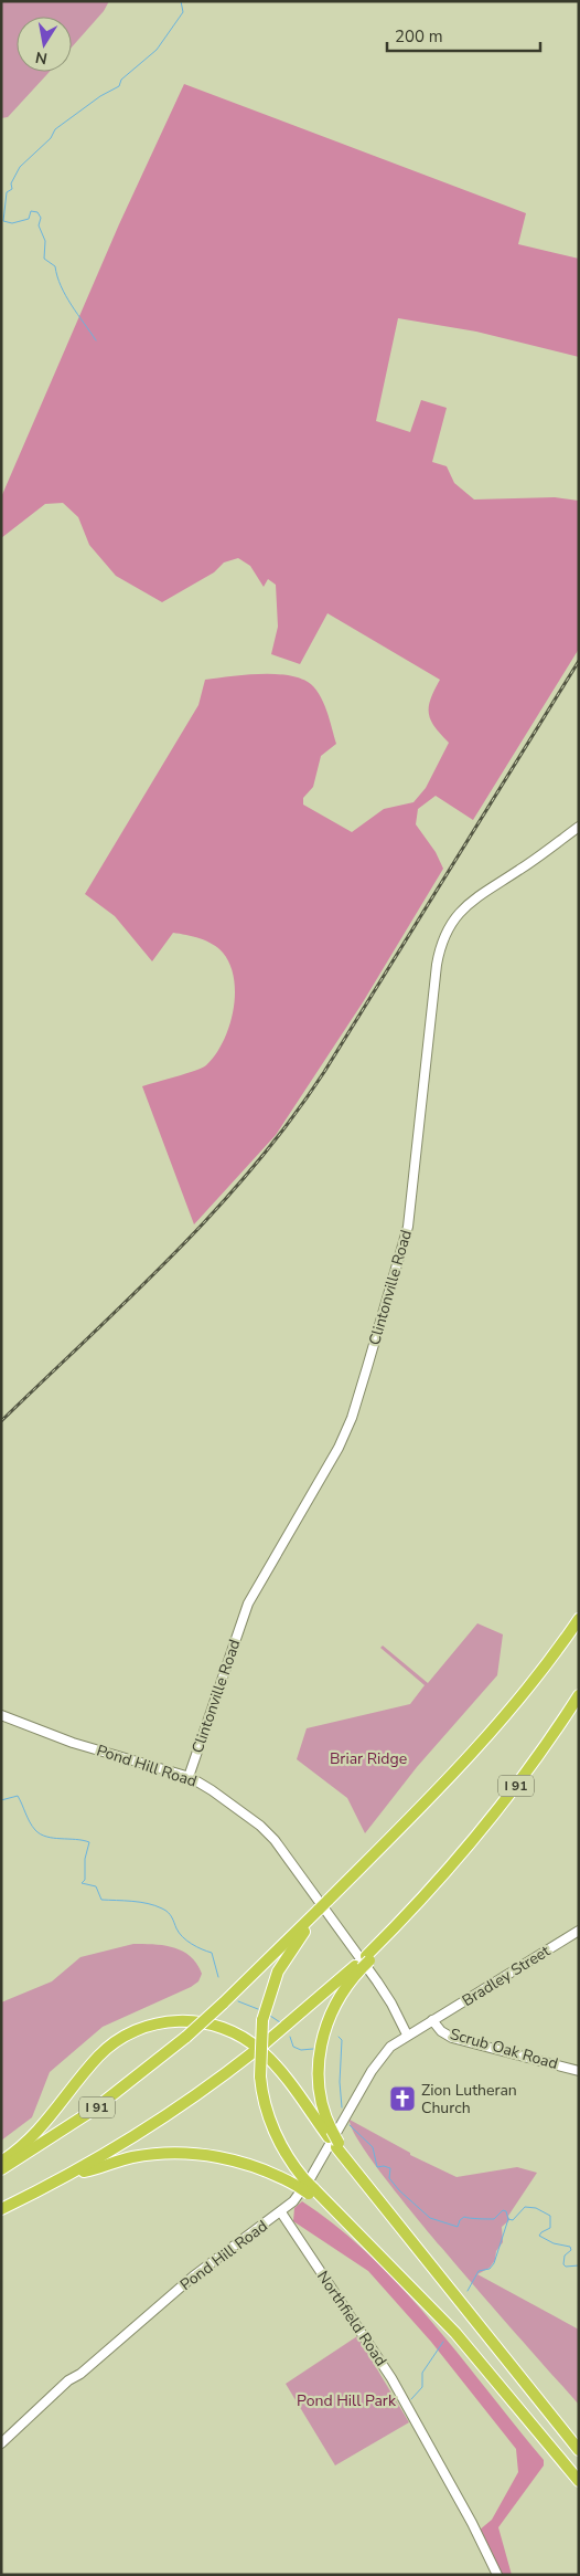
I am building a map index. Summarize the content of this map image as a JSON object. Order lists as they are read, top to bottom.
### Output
{
  "streets": {
    "highway": ["I 91"],
    "street": [
      "Clintonville Road",
      "Pond Hill Road",
      "Bradley Street",
      "Scrub Oak Road",
      "Northfield Road"
    ]
  },
  "crossings": [
    ["Clintonville Road", "Pond Hill Road"],
    ["Pond Hill Road", "Bradley Street"],
    ["Pond Hill Road", "Scrub Oak Road"],
    ["Pond Hill Road", "Northfield Road"],
    ["Bradley Street", "Scrub Oak Road"]
  ],
  "parks": ["Briar Ridge", "Pond Hill Park"],
  "places": {
    "church": ["Zion Lutheran Church"]
  },
  "scale_bar": "200 m",
  "north": "bottom"
}
